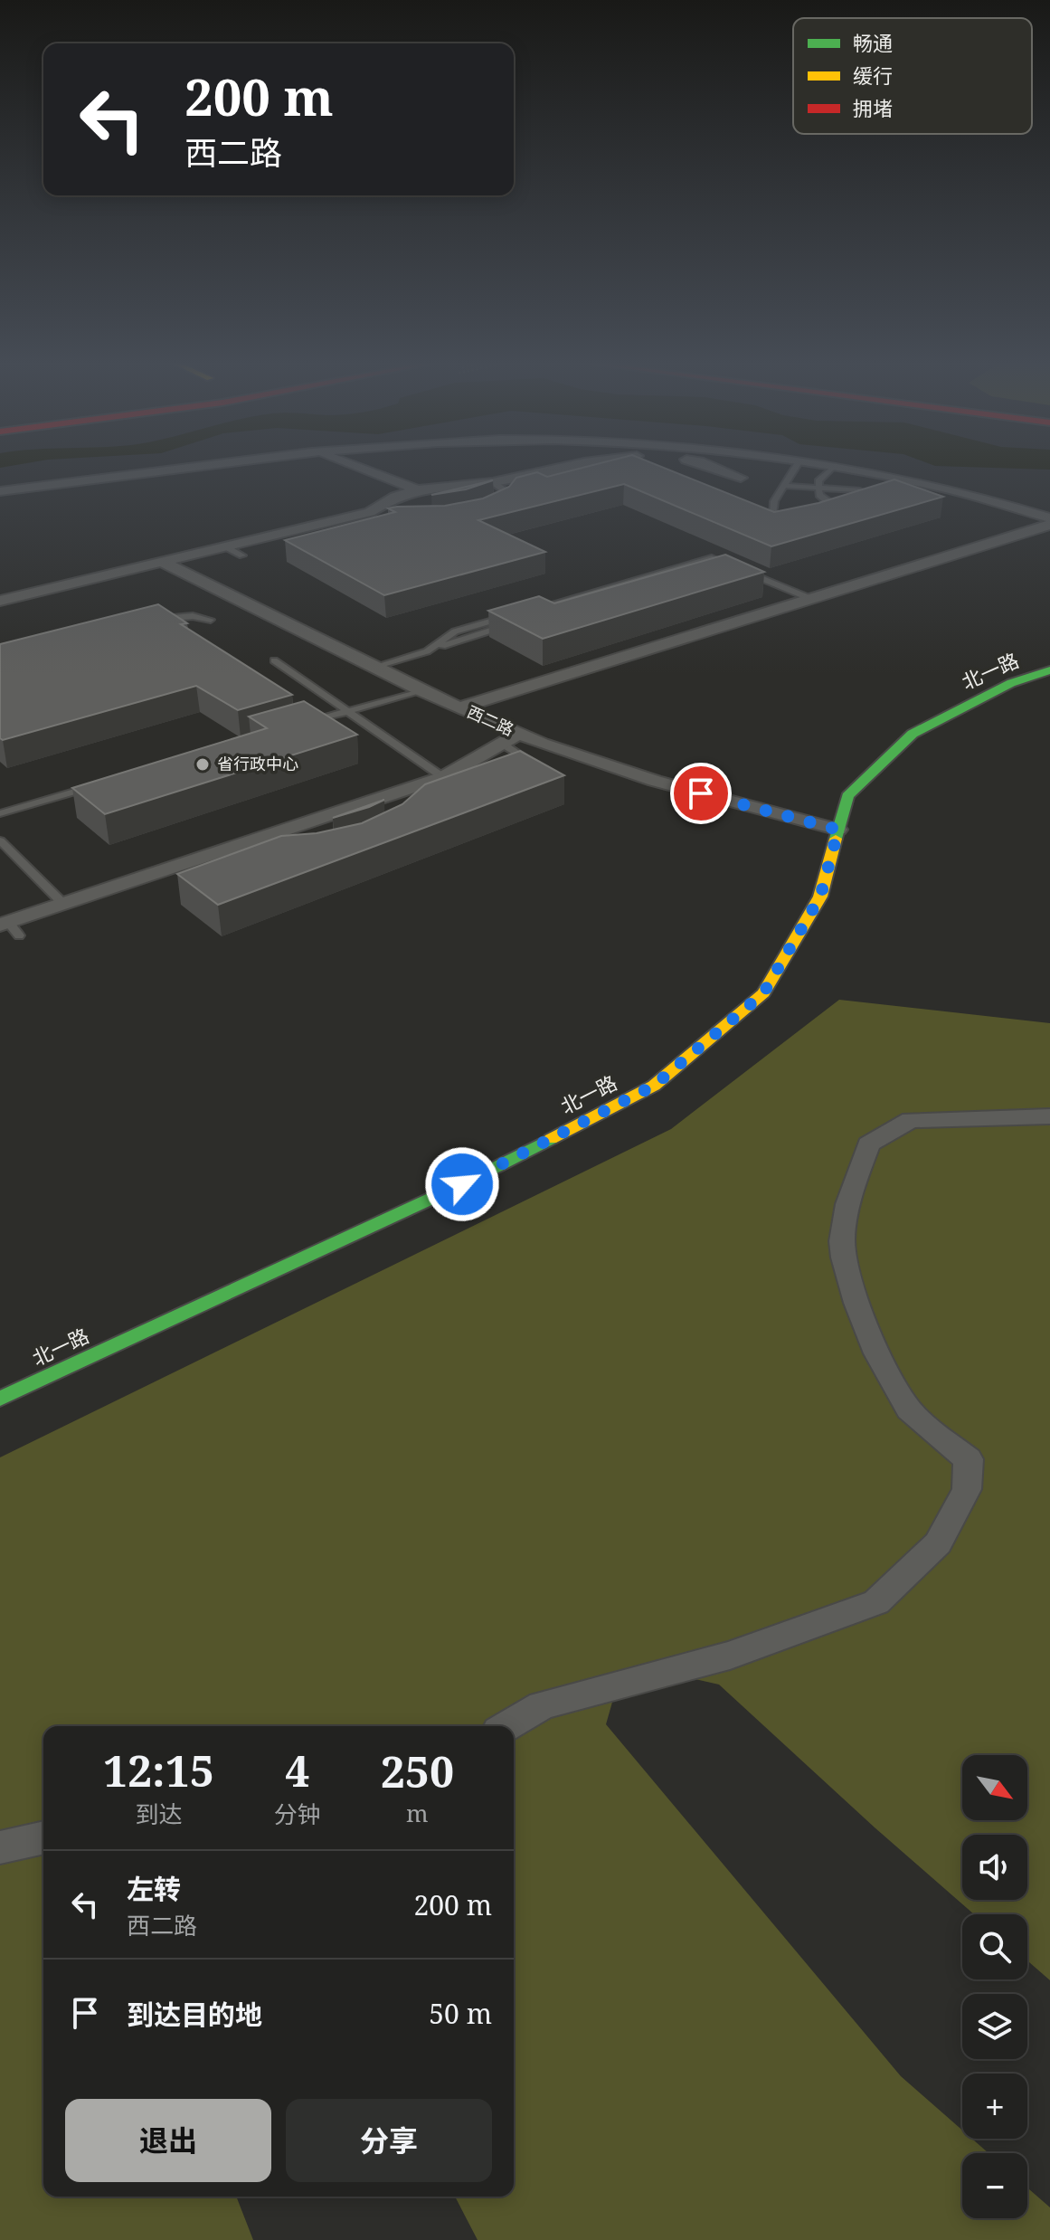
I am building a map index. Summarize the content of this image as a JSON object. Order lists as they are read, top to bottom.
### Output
{
  "streets": {
    "main road": ["北一路"],
    "street": ["西二路"]
  },
  "crossings": [
    ["北一路", "西二路"]
  ],
  "places": ["省行政中心"],
  "legend": ["畅通", "缓行", "拥堵"],
  "north": "bottom right",
  "page": {
    "turn": ["200 m", "西二路"],
    "eta": [
      "12:15",
      "到达",
      "4",
      "分钟",
      "250",
      "m"
    ],
    "map_buttons": ["+", "−"],
    "list": [
      {
        "name": "左转",
        "note": "西二路",
        "value": "200 m"
      },
      {
        "name": "到达目的地",
        "value": "50 m"
      }
    ],
    "buttons": ["退出", "分享"]
  }
}
